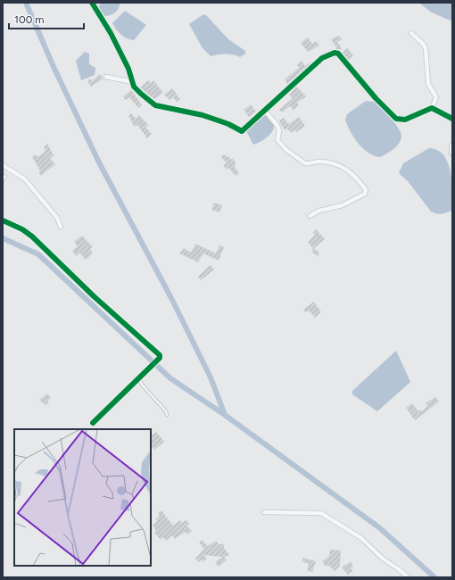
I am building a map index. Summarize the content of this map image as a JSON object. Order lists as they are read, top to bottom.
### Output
{
  "scale_bar": "100 m"
}
